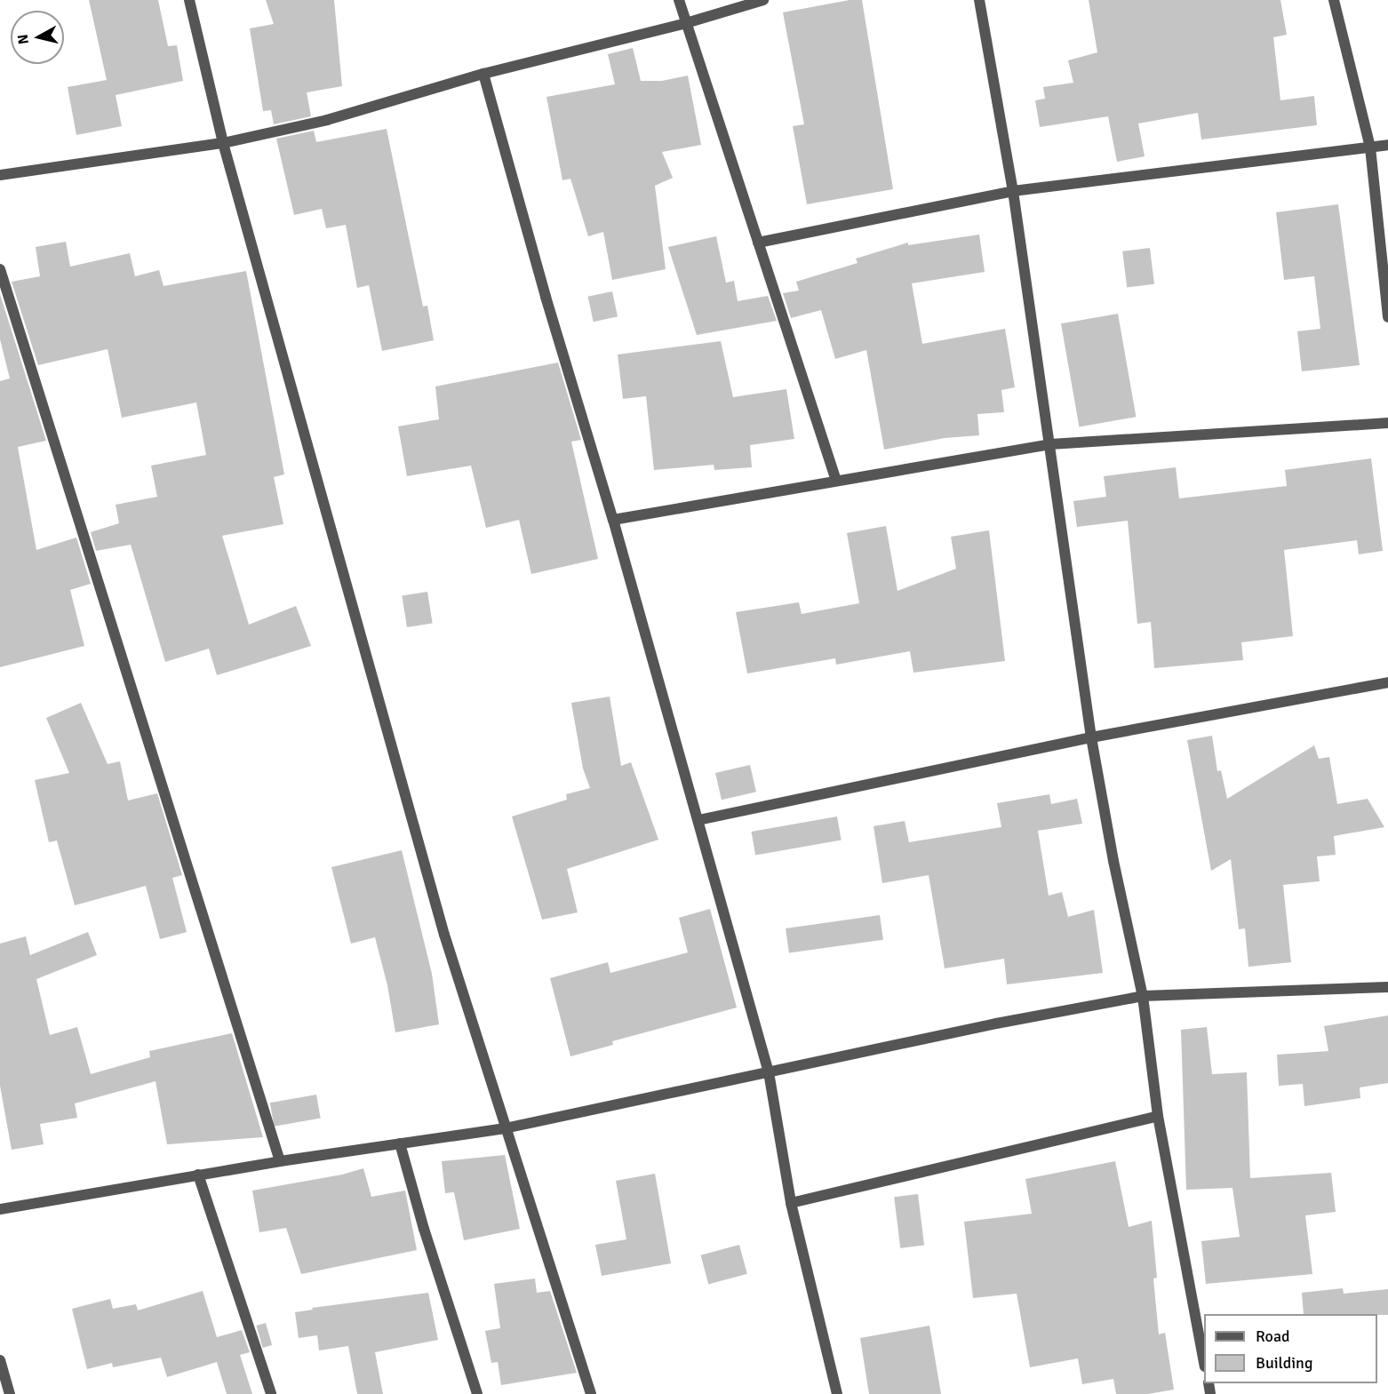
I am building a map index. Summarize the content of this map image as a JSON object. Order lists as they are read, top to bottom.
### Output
{
  "legend": ["Road", "Building"],
  "north": "left"
}
